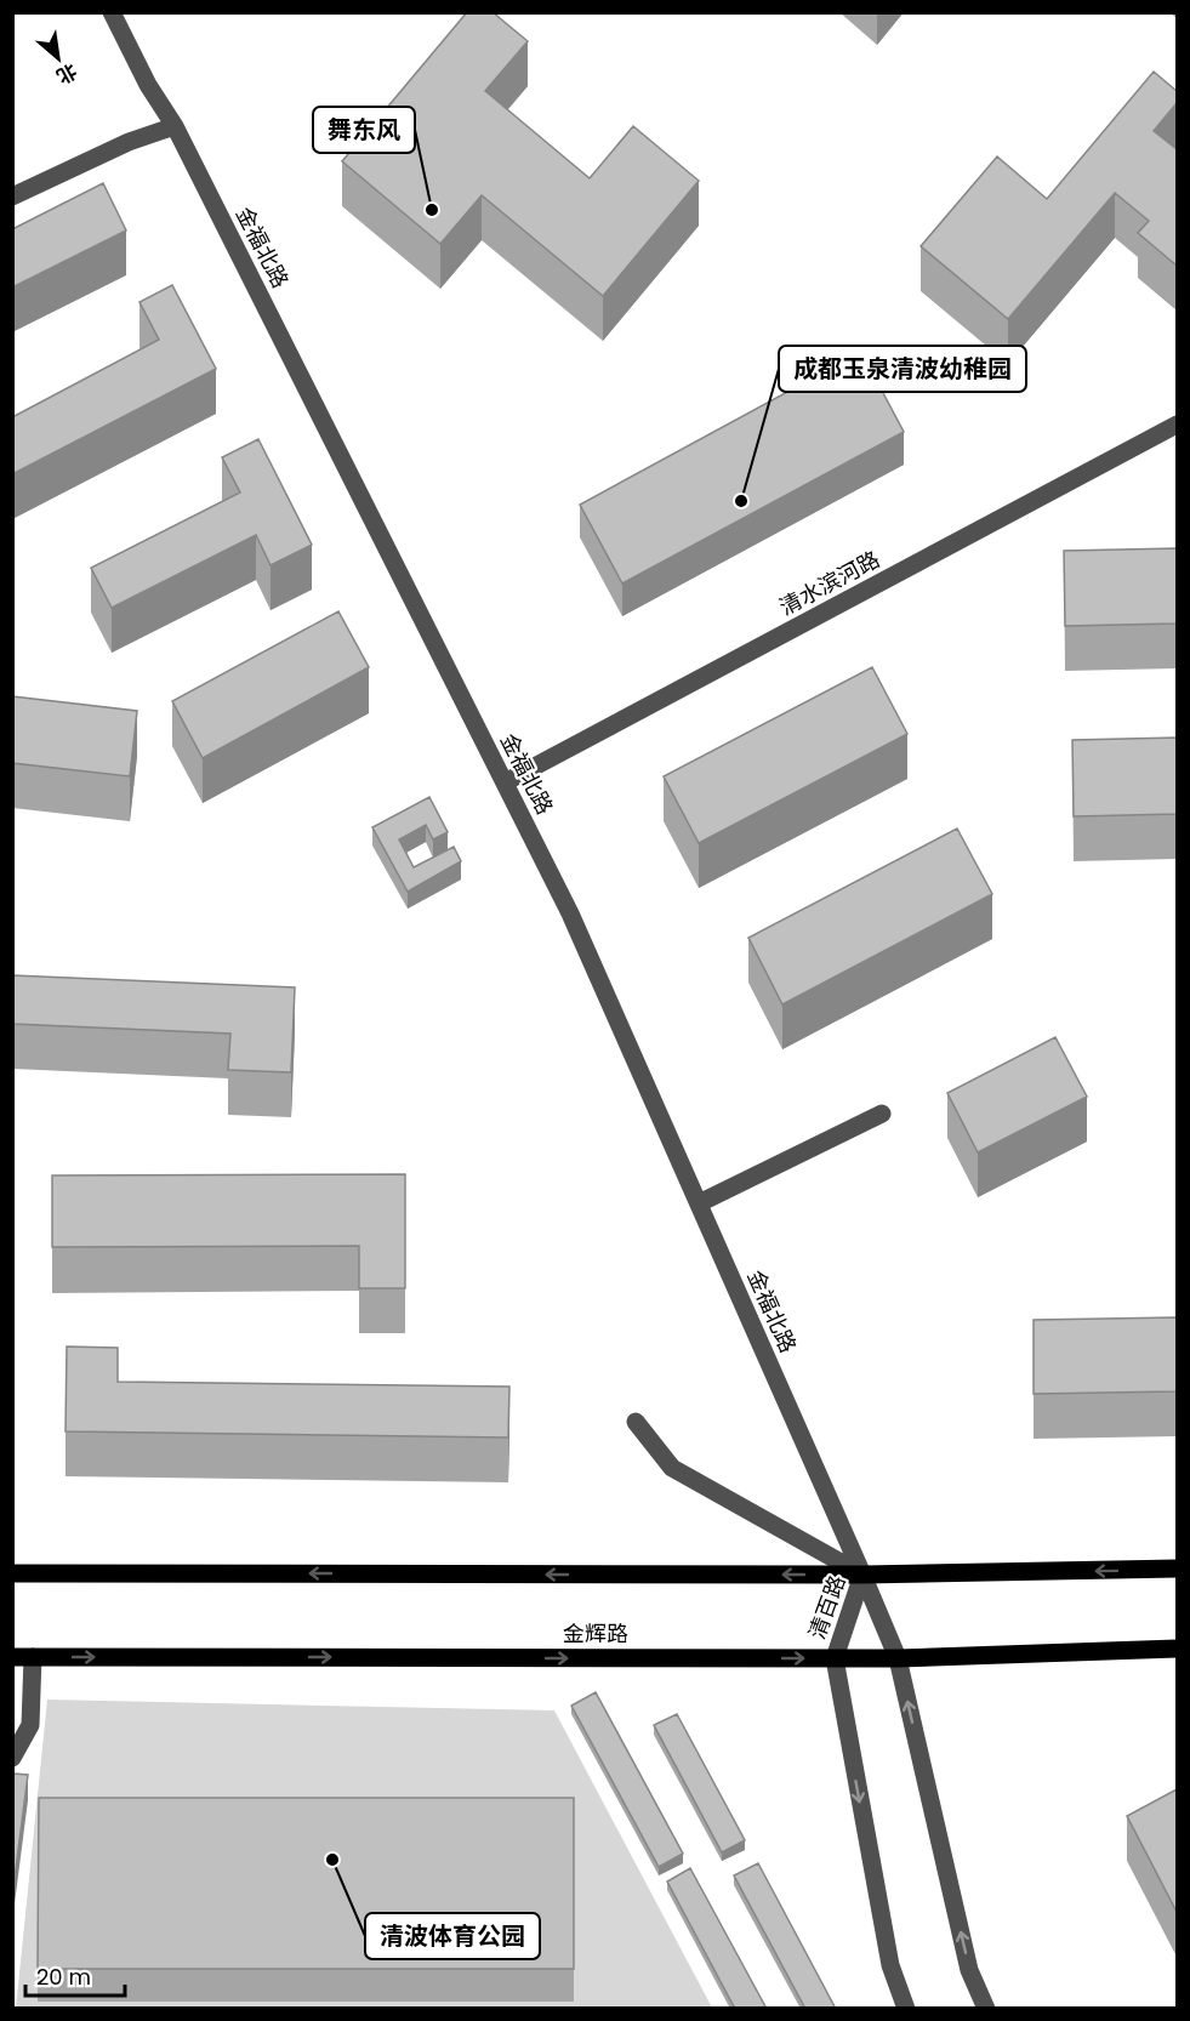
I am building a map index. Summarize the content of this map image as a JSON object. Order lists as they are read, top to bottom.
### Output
{
  "streets": {
    "main road": ["金辉路"],
    "street": ["金福北路", "清水滨河路", "清百路"]
  },
  "crossings": [
    ["金福北路", "清水滨河路"],
    ["金福北路", "清百路"],
    ["清百路", "金辉路"]
  ],
  "places": ["舞东风", "成都玉泉清波幼稚园", "清波体育公园"],
  "scale_bar": "20 m",
  "north": "bottom right"
}
